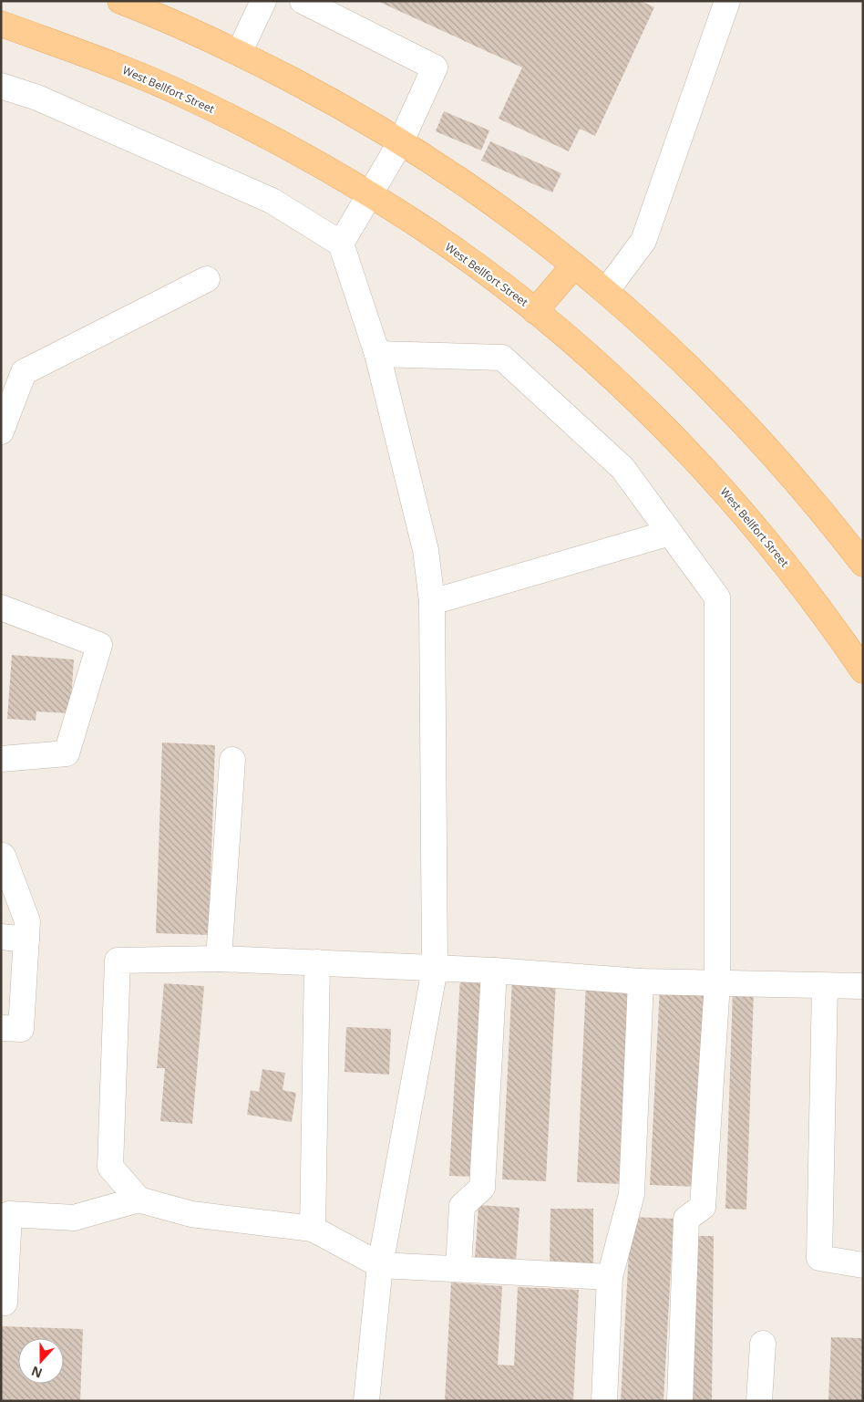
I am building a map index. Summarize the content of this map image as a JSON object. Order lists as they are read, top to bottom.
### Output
{
  "streets": {
    "main road": ["West Bellfort Street"]
  },
  "north": "bottom"
}
